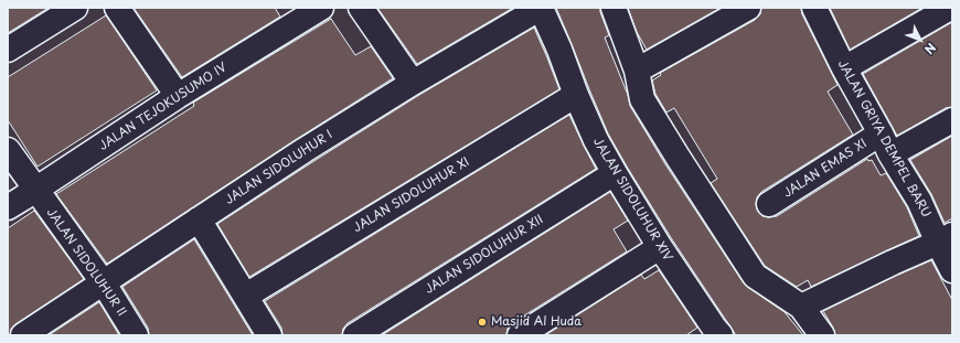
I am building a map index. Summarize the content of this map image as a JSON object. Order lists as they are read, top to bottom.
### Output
{
  "streets": {
    "street": [
      "JALAN TEJOKUSUMO IV",
      "JALAN GRIYA DEMPEL BARU",
      "JALAN SIDOLUHUR I",
      "JALAN EMAS XI",
      "JALAN SIDOLUHUR XI",
      "JALAN SIDOLUHUR XIV",
      "JALAN SIDOLUHUR XII",
      "JALAN SIDOLUHUR II"
    ]
  },
  "crossings": [
    ["JALAN TEJOKUSUMO IV", "JALAN SIDOLUHUR II"],
    ["JALAN GRIYA DEMPEL BARU", "JALAN EMAS XI"],
    ["JALAN SIDOLUHUR I", "JALAN SIDOLUHUR XIV"],
    ["JALAN SIDOLUHUR I", "JALAN SIDOLUHUR II"],
    ["JALAN SIDOLUHUR XI", "JALAN SIDOLUHUR XIV"],
    ["JALAN SIDOLUHUR XIV", "JALAN SIDOLUHUR XII"]
  ],
  "places": ["Masjid Al Huda"],
  "north": "bottom right"
}
